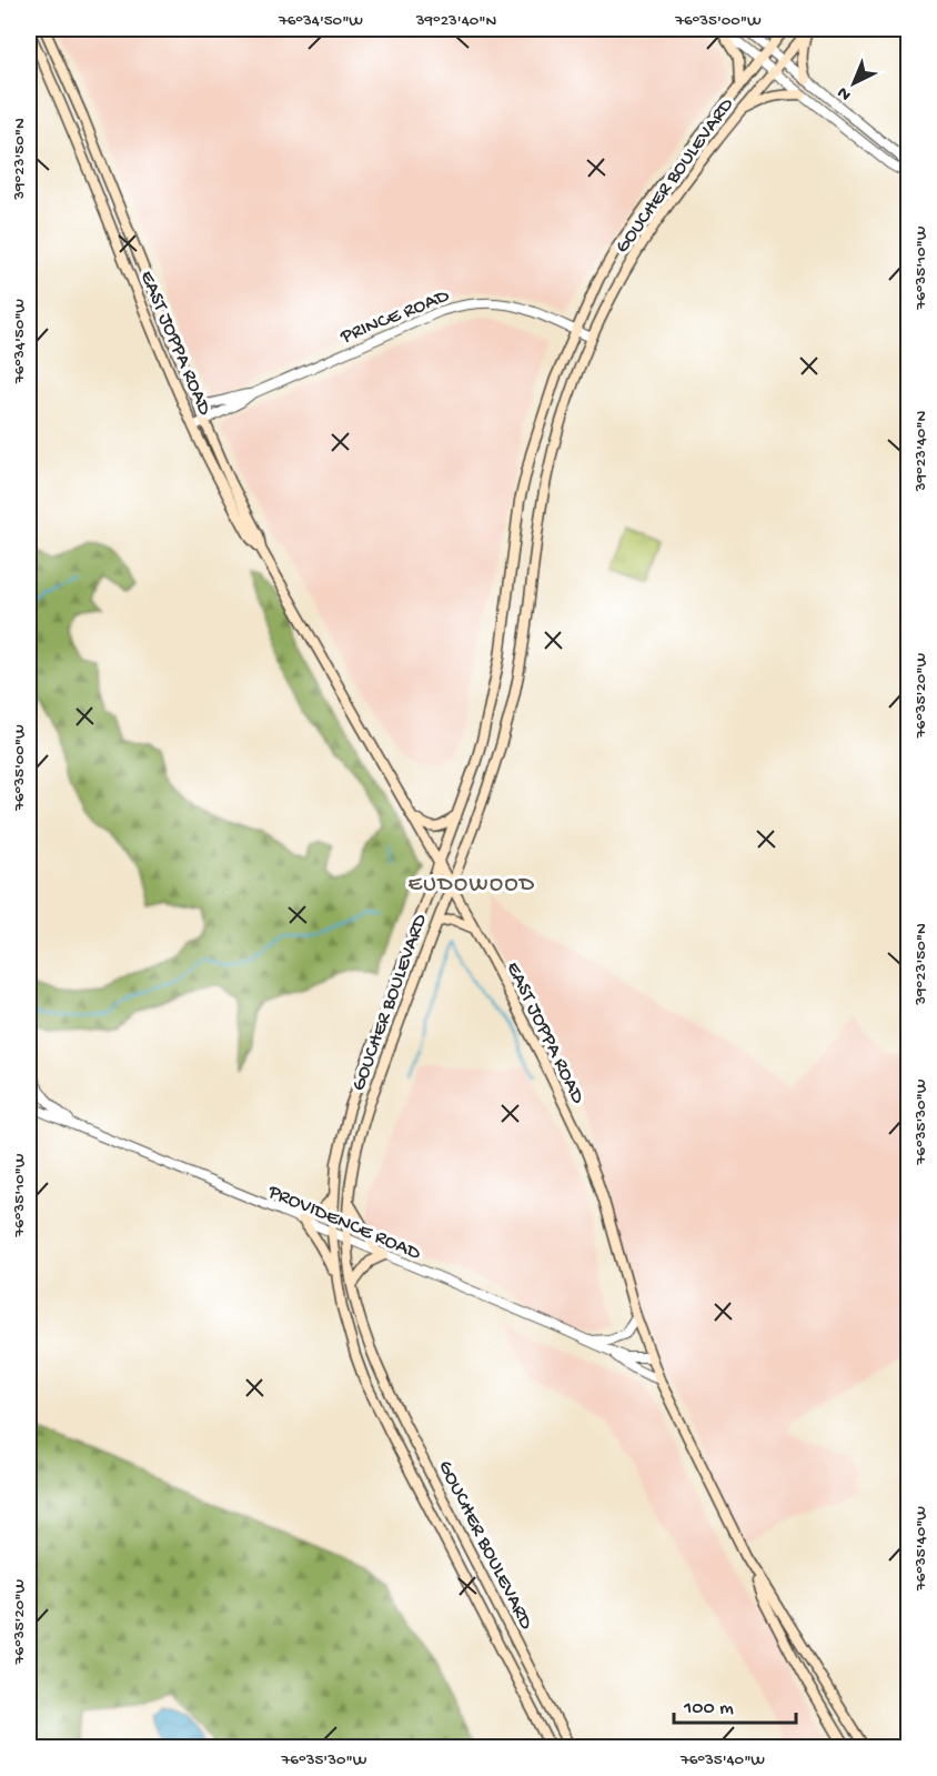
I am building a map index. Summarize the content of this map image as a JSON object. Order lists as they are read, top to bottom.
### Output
{
  "streets": {
    "main road": ["GOUCHER BOULEVARD", "EAST JOPPA ROAD"],
    "street": ["PRINCE ROAD", "PROVIDENCE ROAD"]
  },
  "crossings": [
    ["GOUCHER BOULEVARD", "PRINCE ROAD"],
    ["GOUCHER BOULEVARD", "EAST JOPPA ROAD"],
    ["GOUCHER BOULEVARD", "PROVIDENCE ROAD"],
    ["PRINCE ROAD", "EAST JOPPA ROAD"],
    ["EAST JOPPA ROAD", "PROVIDENCE ROAD"]
  ],
  "districts": ["EUDOWOOD"],
  "scale_bar": "100 m",
  "north": "bottom left",
  "coordinates": [
    "76°34'50\"W",
    "39°23'40\"N",
    "76°35'00\"W",
    "39°23'50\"N",
    "76°35'10\"W",
    "76°35'20\"W",
    "76°35'30\"W",
    "76°35'40\"W"
  ]
}
